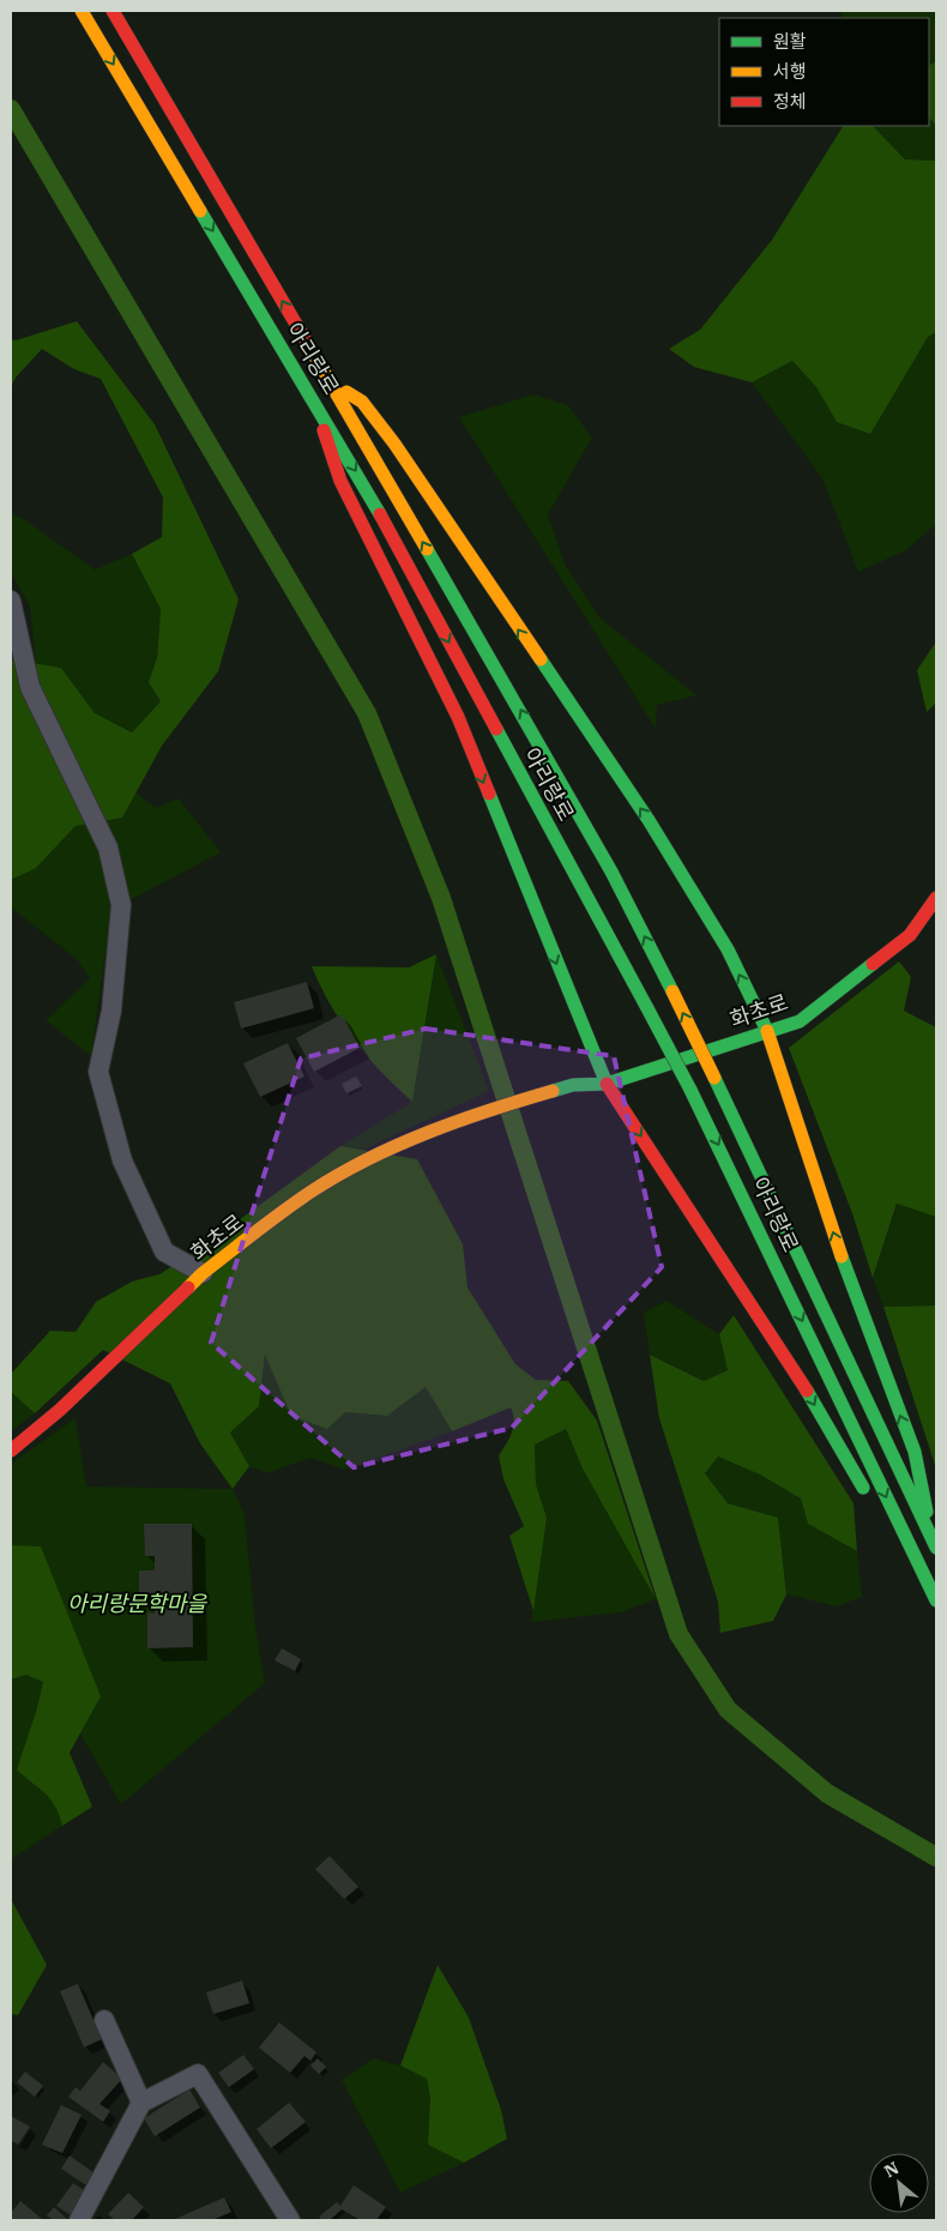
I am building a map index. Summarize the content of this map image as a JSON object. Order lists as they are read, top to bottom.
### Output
{
  "streets": {
    "main road": ["아리랑로", "화초로"]
  },
  "parks": ["아리랑문학마을"],
  "legend": ["원활", "서행", "정체"],
  "north": "top left"
}
